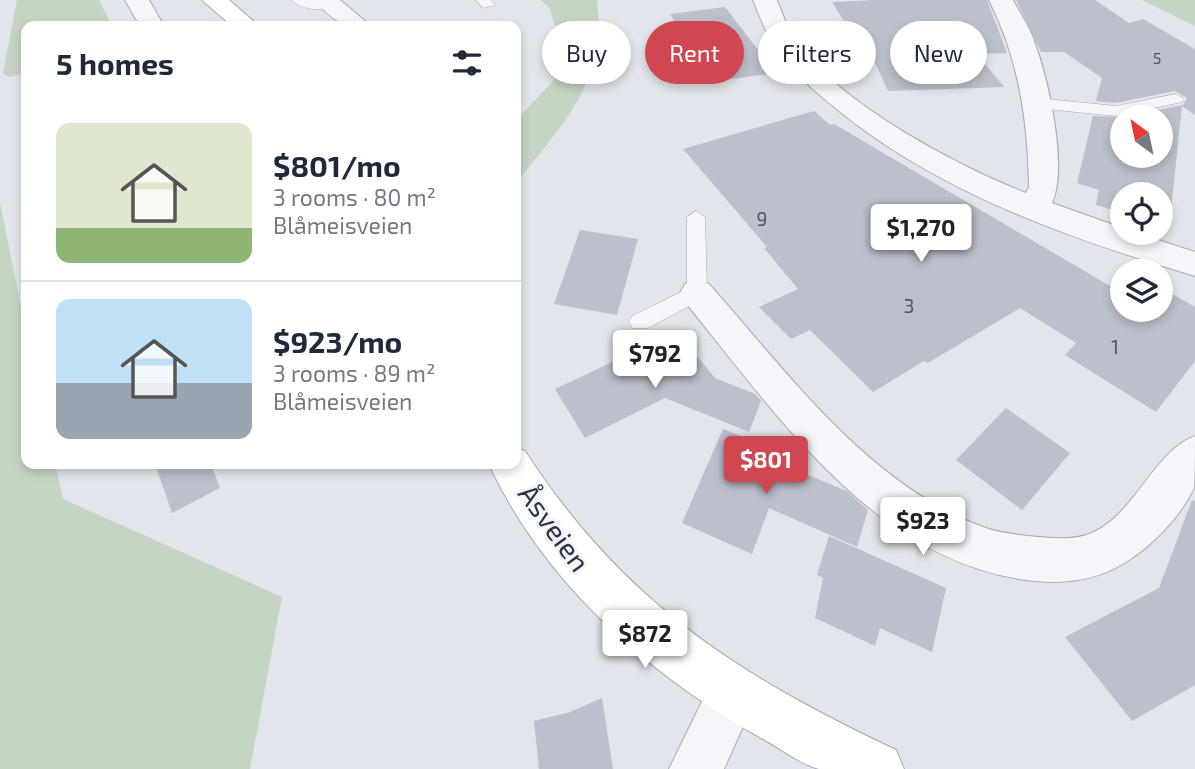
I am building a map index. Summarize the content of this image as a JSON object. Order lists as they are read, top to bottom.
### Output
{
  "streets": {
    "street": ["Åsveien"]
  },
  "house_numbers": [
    "5",
    "9",
    "3",
    "1"
  ],
  "north": "top left",
  "page": {
    "chip": [
      "Buy",
      "Rent",
      "Filters",
      "New"
    ],
    "heading": "5 homes",
    "list": [
      {
        "name": "$801/mo",
        "note": "3 rooms · 80 m² · Blåmeisveien"
      },
      {
        "name": "$923/mo",
        "note": "3 rooms · 89 m² · Blåmeisveien"
      }
    ],
    "price": [
      "$1,270",
      "$792",
      "$801",
      "$923",
      "$872"
    ]
  }
}
